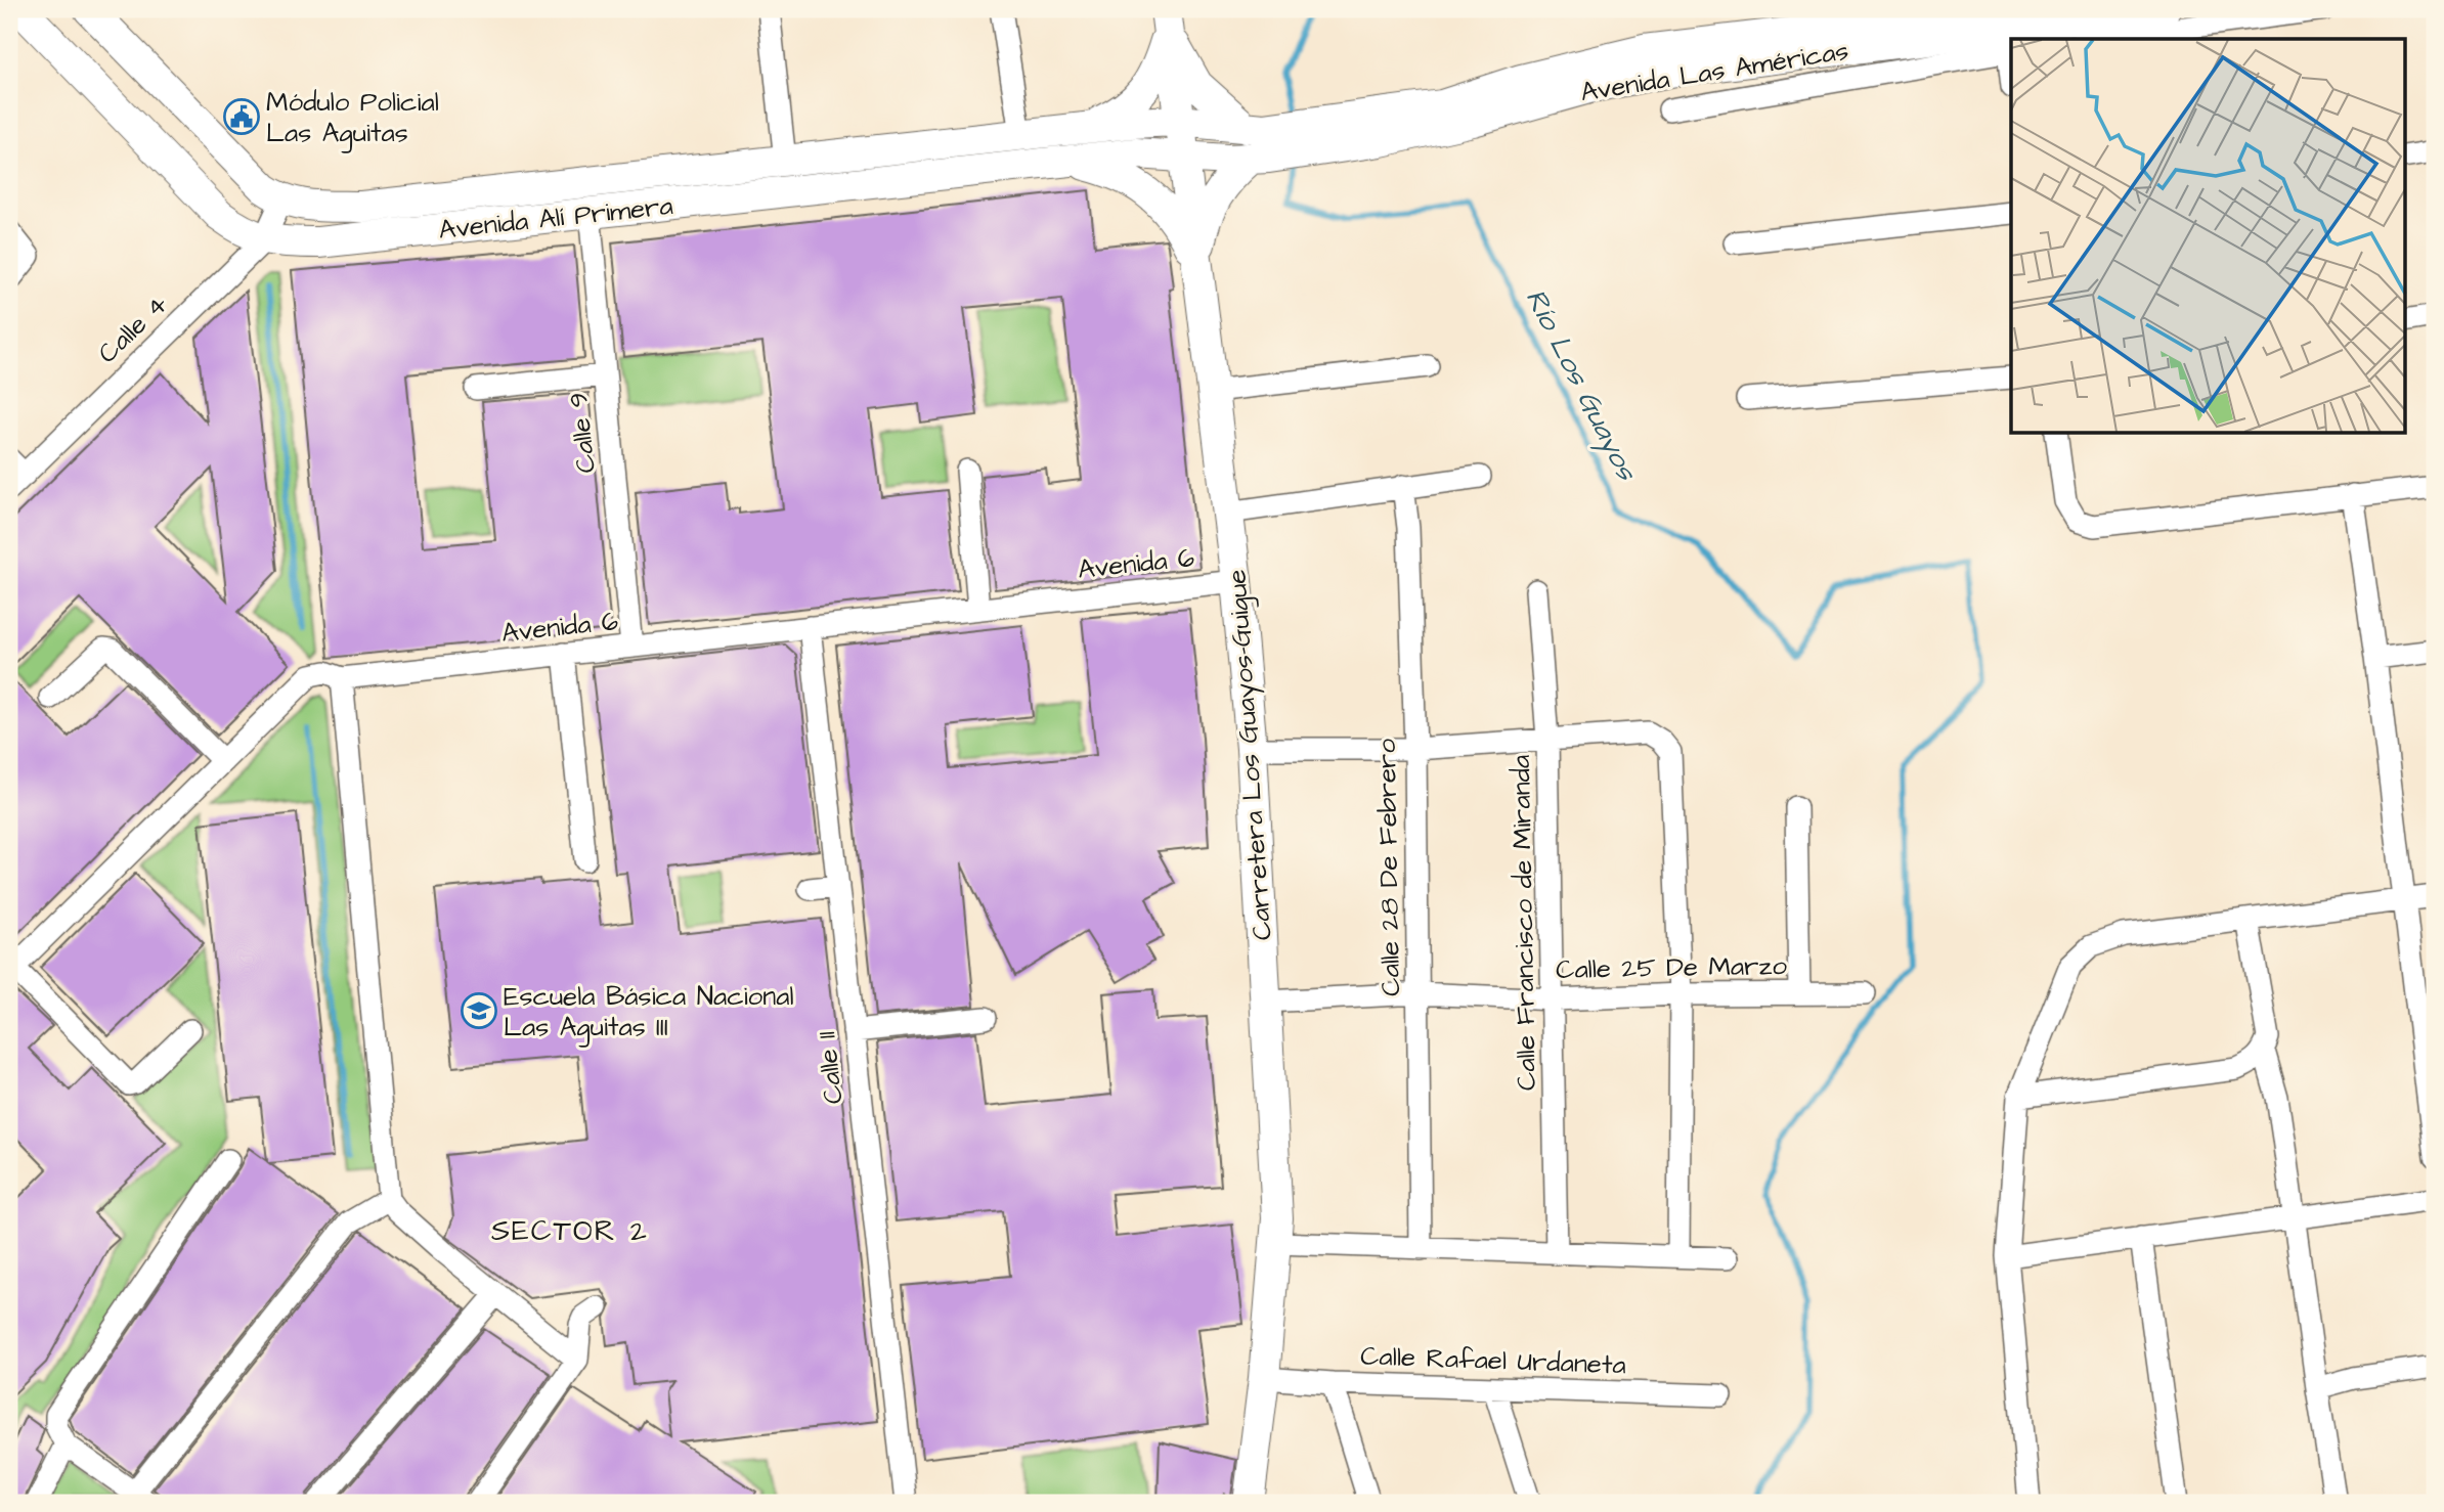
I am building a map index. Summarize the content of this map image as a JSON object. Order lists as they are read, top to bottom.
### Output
{
  "streets": {
    "main road": ["Avenida Las Américas", "Avenida Alí Primera", "Carretera Los Guayos-Guigue"],
    "street": [
      "Calle 4",
      "Calle 9",
      "Avenida 6",
      "Calle 28 De Febrero",
      "Calle Francisco de Miranda",
      "Calle 25 De Marzo",
      "Calle 11",
      "Calle Rafael Urdaneta"
    ]
  },
  "crossings": [
    ["Avenida Las Américas", "Avenida Alí Primera"],
    ["Avenida Las Américas", "Carretera Los Guayos-Guigue"],
    ["Avenida Alí Primera", "Calle 4"],
    ["Avenida Alí Primera", "Calle 9"],
    ["Avenida Alí Primera", "Carretera Los Guayos-Guigue"],
    ["Calle 9", "Avenida 6"],
    ["Avenida 6", "Carretera Los Guayos-Guigue"],
    ["Avenida 6", "Calle 11"],
    ["Carretera Los Guayos-Guigue", "Calle 25 De Marzo"],
    ["Carretera Los Guayos-Guigue", "Calle Rafael Urdaneta"],
    ["Calle 28 De Febrero", "Calle 25 De Marzo"],
    ["Calle Francisco de Miranda", "Calle 25 De Marzo"]
  ],
  "districts": ["SECTOR 2"],
  "water": ["Río Los Guayos"],
  "places": {
    "public building": ["Módulo Policial Las Aguitas"],
    "school or university": ["Escuela Básica Nacional Las Aguitas III"]
  }
}
